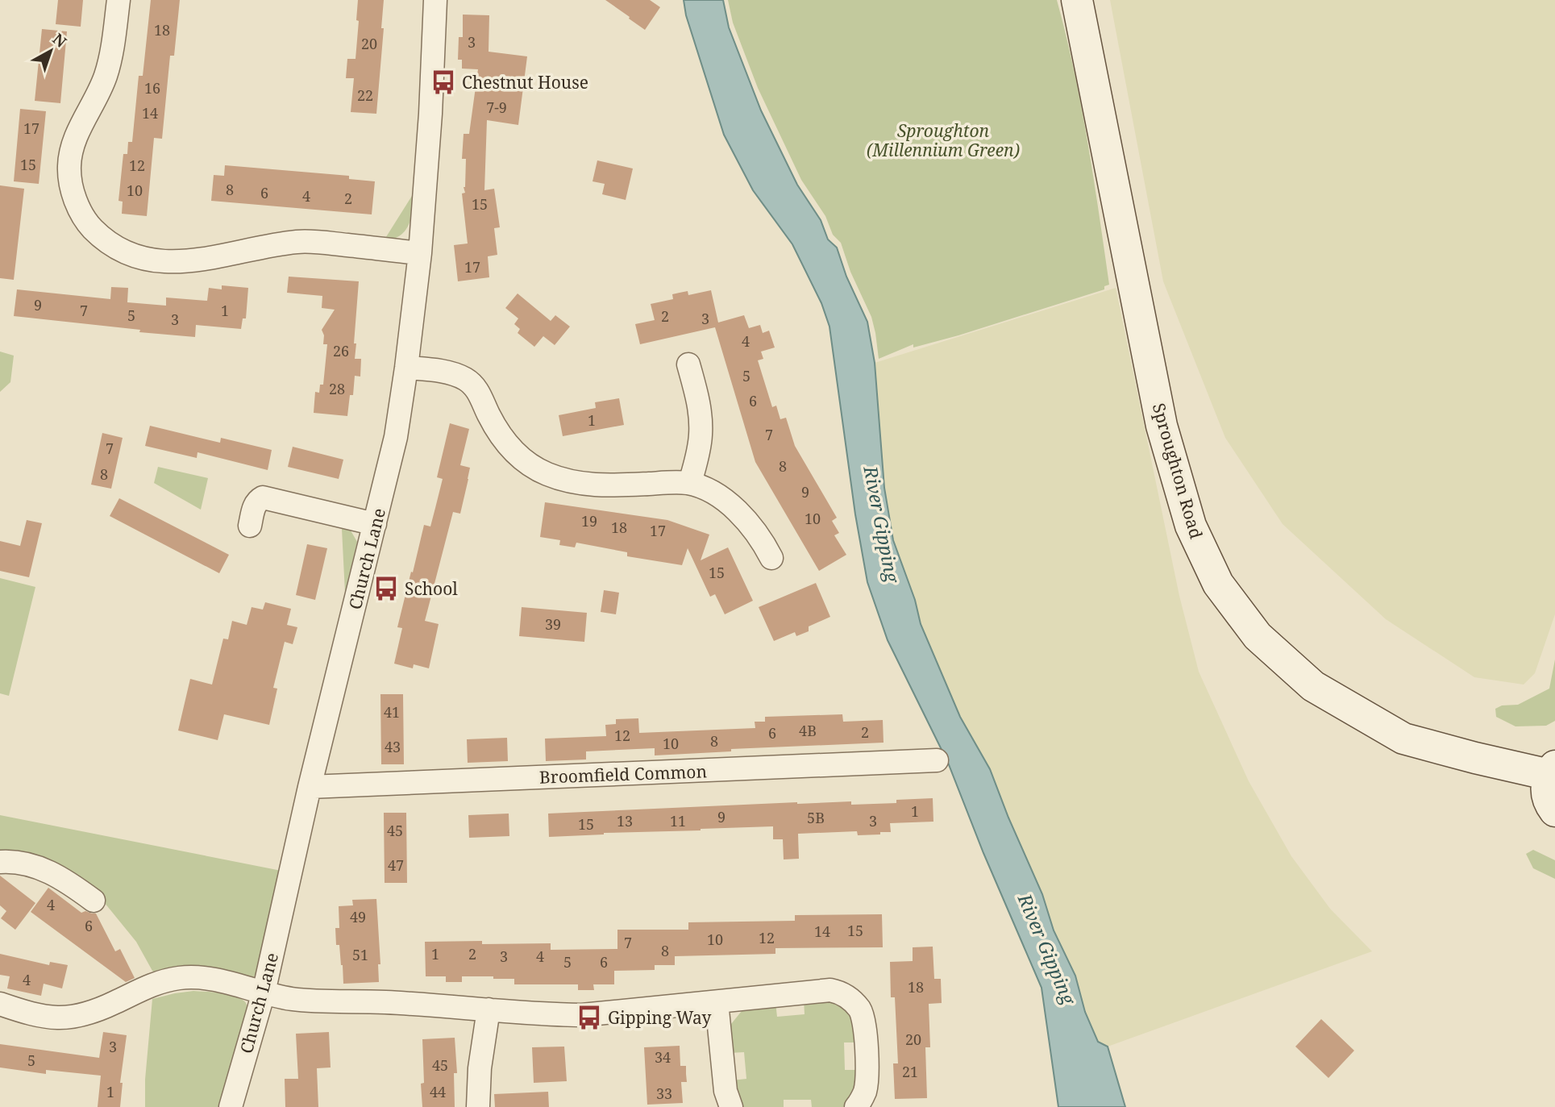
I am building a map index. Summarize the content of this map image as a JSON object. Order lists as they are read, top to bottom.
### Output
{
  "streets": {
    "street": ["Sproughton Road", "Church Lane", "Broomfield Common"]
  },
  "crossings": [
    ["Church Lane", "Broomfield Common"]
  ],
  "water": ["River Gipping"],
  "parks": ["Sproughton (Millennium Green)"],
  "places": {
    "bus stop": ["Chestnut House", "School", "Gipping Way"]
  },
  "house_numbers": [
    "18",
    "3",
    "20",
    "16",
    "22",
    "7-9",
    "14",
    "17",
    "15",
    "12",
    "8",
    "10",
    "6",
    "4",
    "2",
    "15",
    "17",
    "9",
    "7",
    "1",
    "5",
    "2",
    "3",
    "3",
    "4",
    "26",
    "5",
    "28",
    "6",
    "1",
    "7",
    "7",
    "8",
    "8",
    "9",
    "10",
    "19",
    "18",
    "17",
    "15",
    "39",
    "41",
    "4B",
    "2",
    "6",
    "12",
    "8",
    "10",
    "43",
    "1",
    "9",
    "5B",
    "13",
    "11",
    "3",
    "15",
    "45",
    "47",
    "4",
    "49",
    "6",
    "15",
    "14",
    "12",
    "10",
    "7",
    "8",
    "1",
    "2",
    "51",
    "3",
    "4",
    "5",
    "6",
    "4",
    "18",
    "20",
    "3",
    "34",
    "5",
    "45",
    "21",
    "1",
    "44",
    "33"
  ],
  "north": "top right"
}
